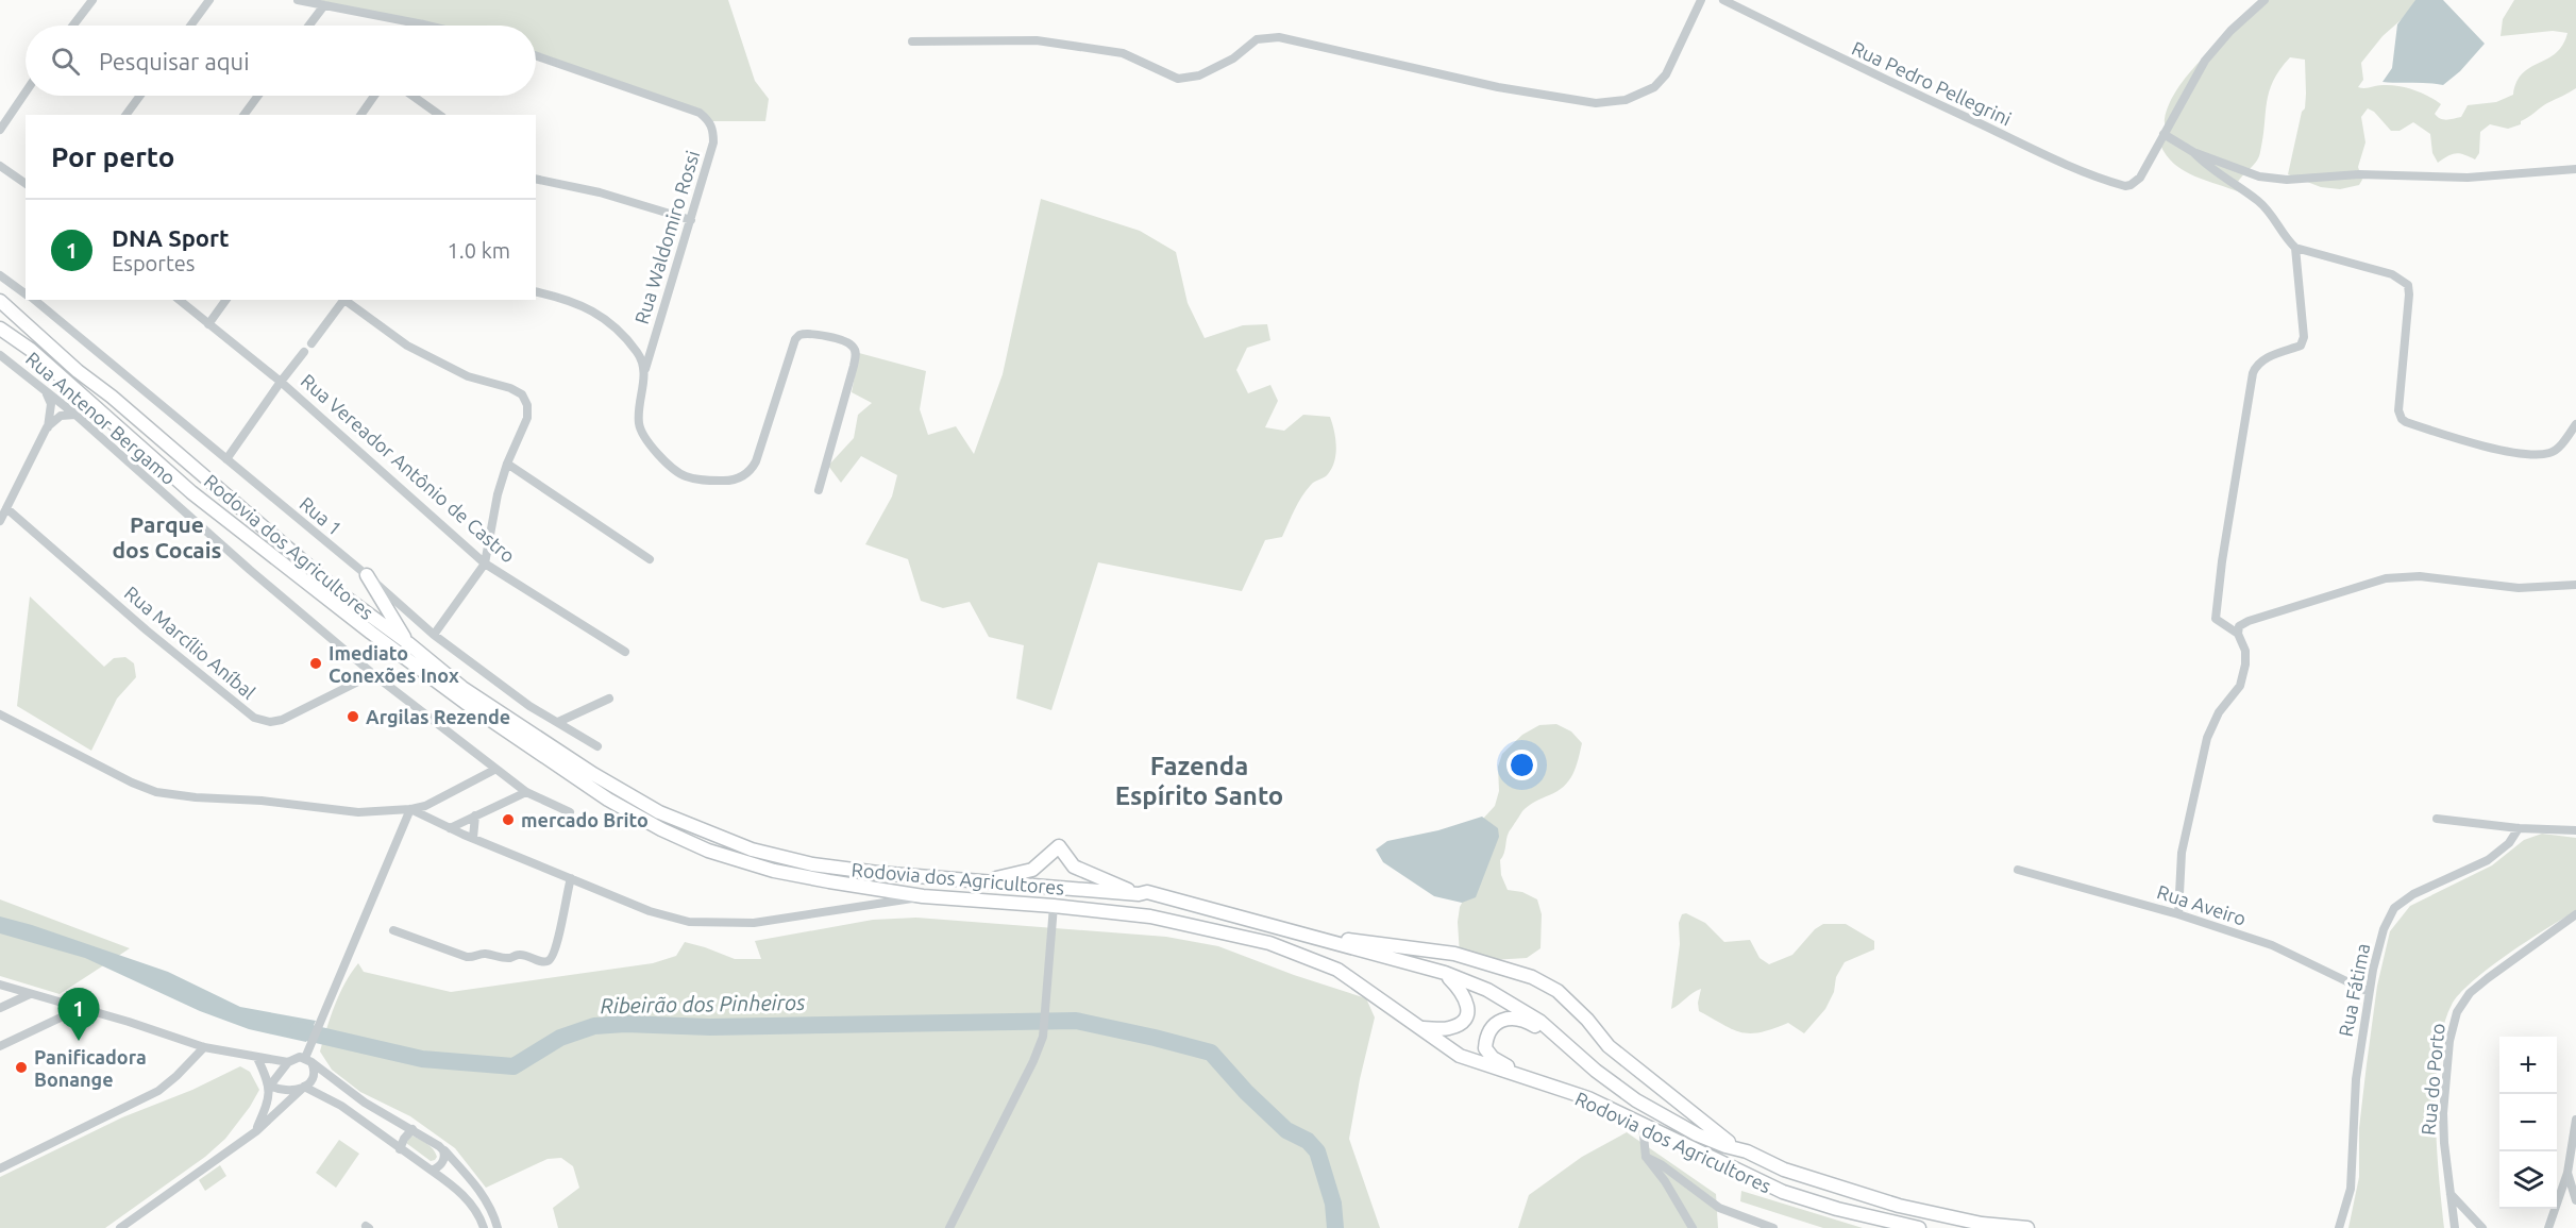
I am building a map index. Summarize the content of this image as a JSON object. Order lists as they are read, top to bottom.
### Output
{
  "streets": {
    "main road": ["Rodovia dos Agricultores"],
    "street": [
      "Rua Pedro Pellegrini",
      "Rua Waldomiro Rossi",
      "Rua Antenor Bergamo",
      "Rua Vereador Antônio de Castro",
      "Rua 1",
      "Rua Marcílio Aníbal",
      "Rua Aveiro",
      "Rua Fátima",
      "Rua do Porto"
    ]
  },
  "crossings": [
    ["Rua Antenor Bergamo", "Rua Marcílio Aníbal"],
    ["Rua Aveiro", "Rua Fátima"]
  ],
  "districts": ["Parque dos Cocais", "Fazenda Espírito Santo"],
  "water": ["Ribeirão dos Pinheiros"],
  "places": [
    "Imediato Conexões Inox",
    "Argilas Rezende",
    "mercado Brito",
    "Panificadora Bonange"
  ],
  "page": {
    "search": "Pesquisar aqui",
    "heading": "Por perto",
    "list": [
      {
        "mark": "1",
        "name": "DNA Sport",
        "note": "Esportes",
        "value": "1.0 km"
      }
    ],
    "pins": "1",
    "map_buttons": ["+", "−"]
  }
}
